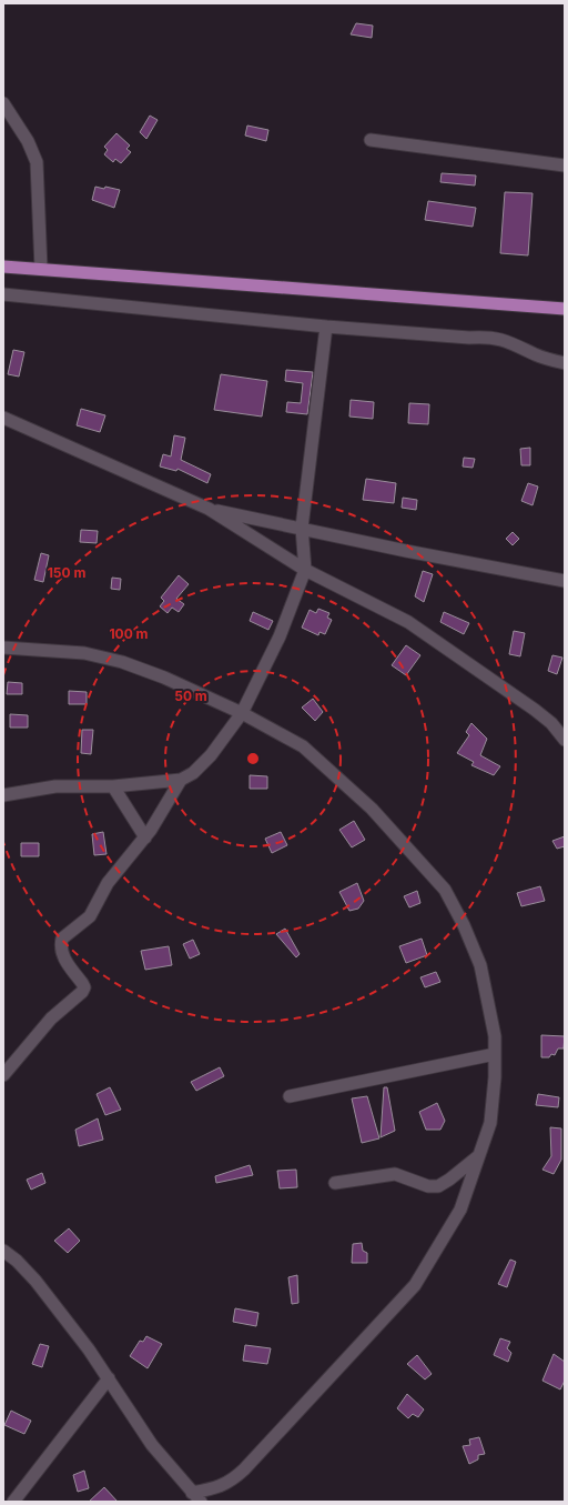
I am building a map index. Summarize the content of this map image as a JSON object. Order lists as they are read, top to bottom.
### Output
{
  "rings": ["150 m", "100 m", "50 m"]
}
